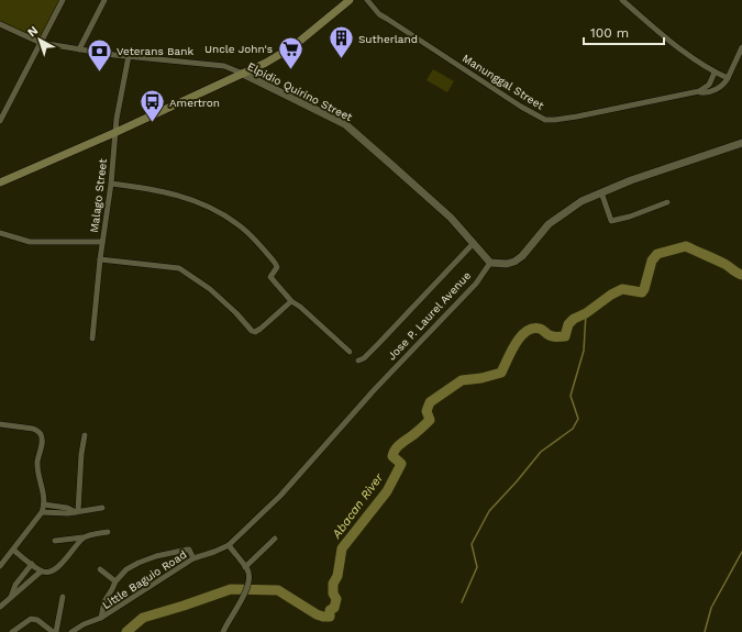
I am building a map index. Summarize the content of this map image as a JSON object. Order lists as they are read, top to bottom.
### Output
{
  "streets": {
    "street": [
      "Manunggal Street",
      "Elpidio Quirino Street",
      "Malago Street",
      "Jose P. Laurel Avenue",
      "Little Baguio Road"
    ]
  },
  "crossings": [
    ["Elpidio Quirino Street", "Malago Street"],
    ["Elpidio Quirino Street", "Jose P. Laurel Avenue"],
    ["Jose P. Laurel Avenue", "Little Baguio Road"]
  ],
  "water": ["Abacan River"],
  "places": {
    "building": ["Sutherland"],
    "supermarket": ["Uncle John's"],
    "bank": ["Veterans Bank"],
    "bus stop": ["Amertron"]
  },
  "scale_bar": "100 m",
  "north": "top left"
}
